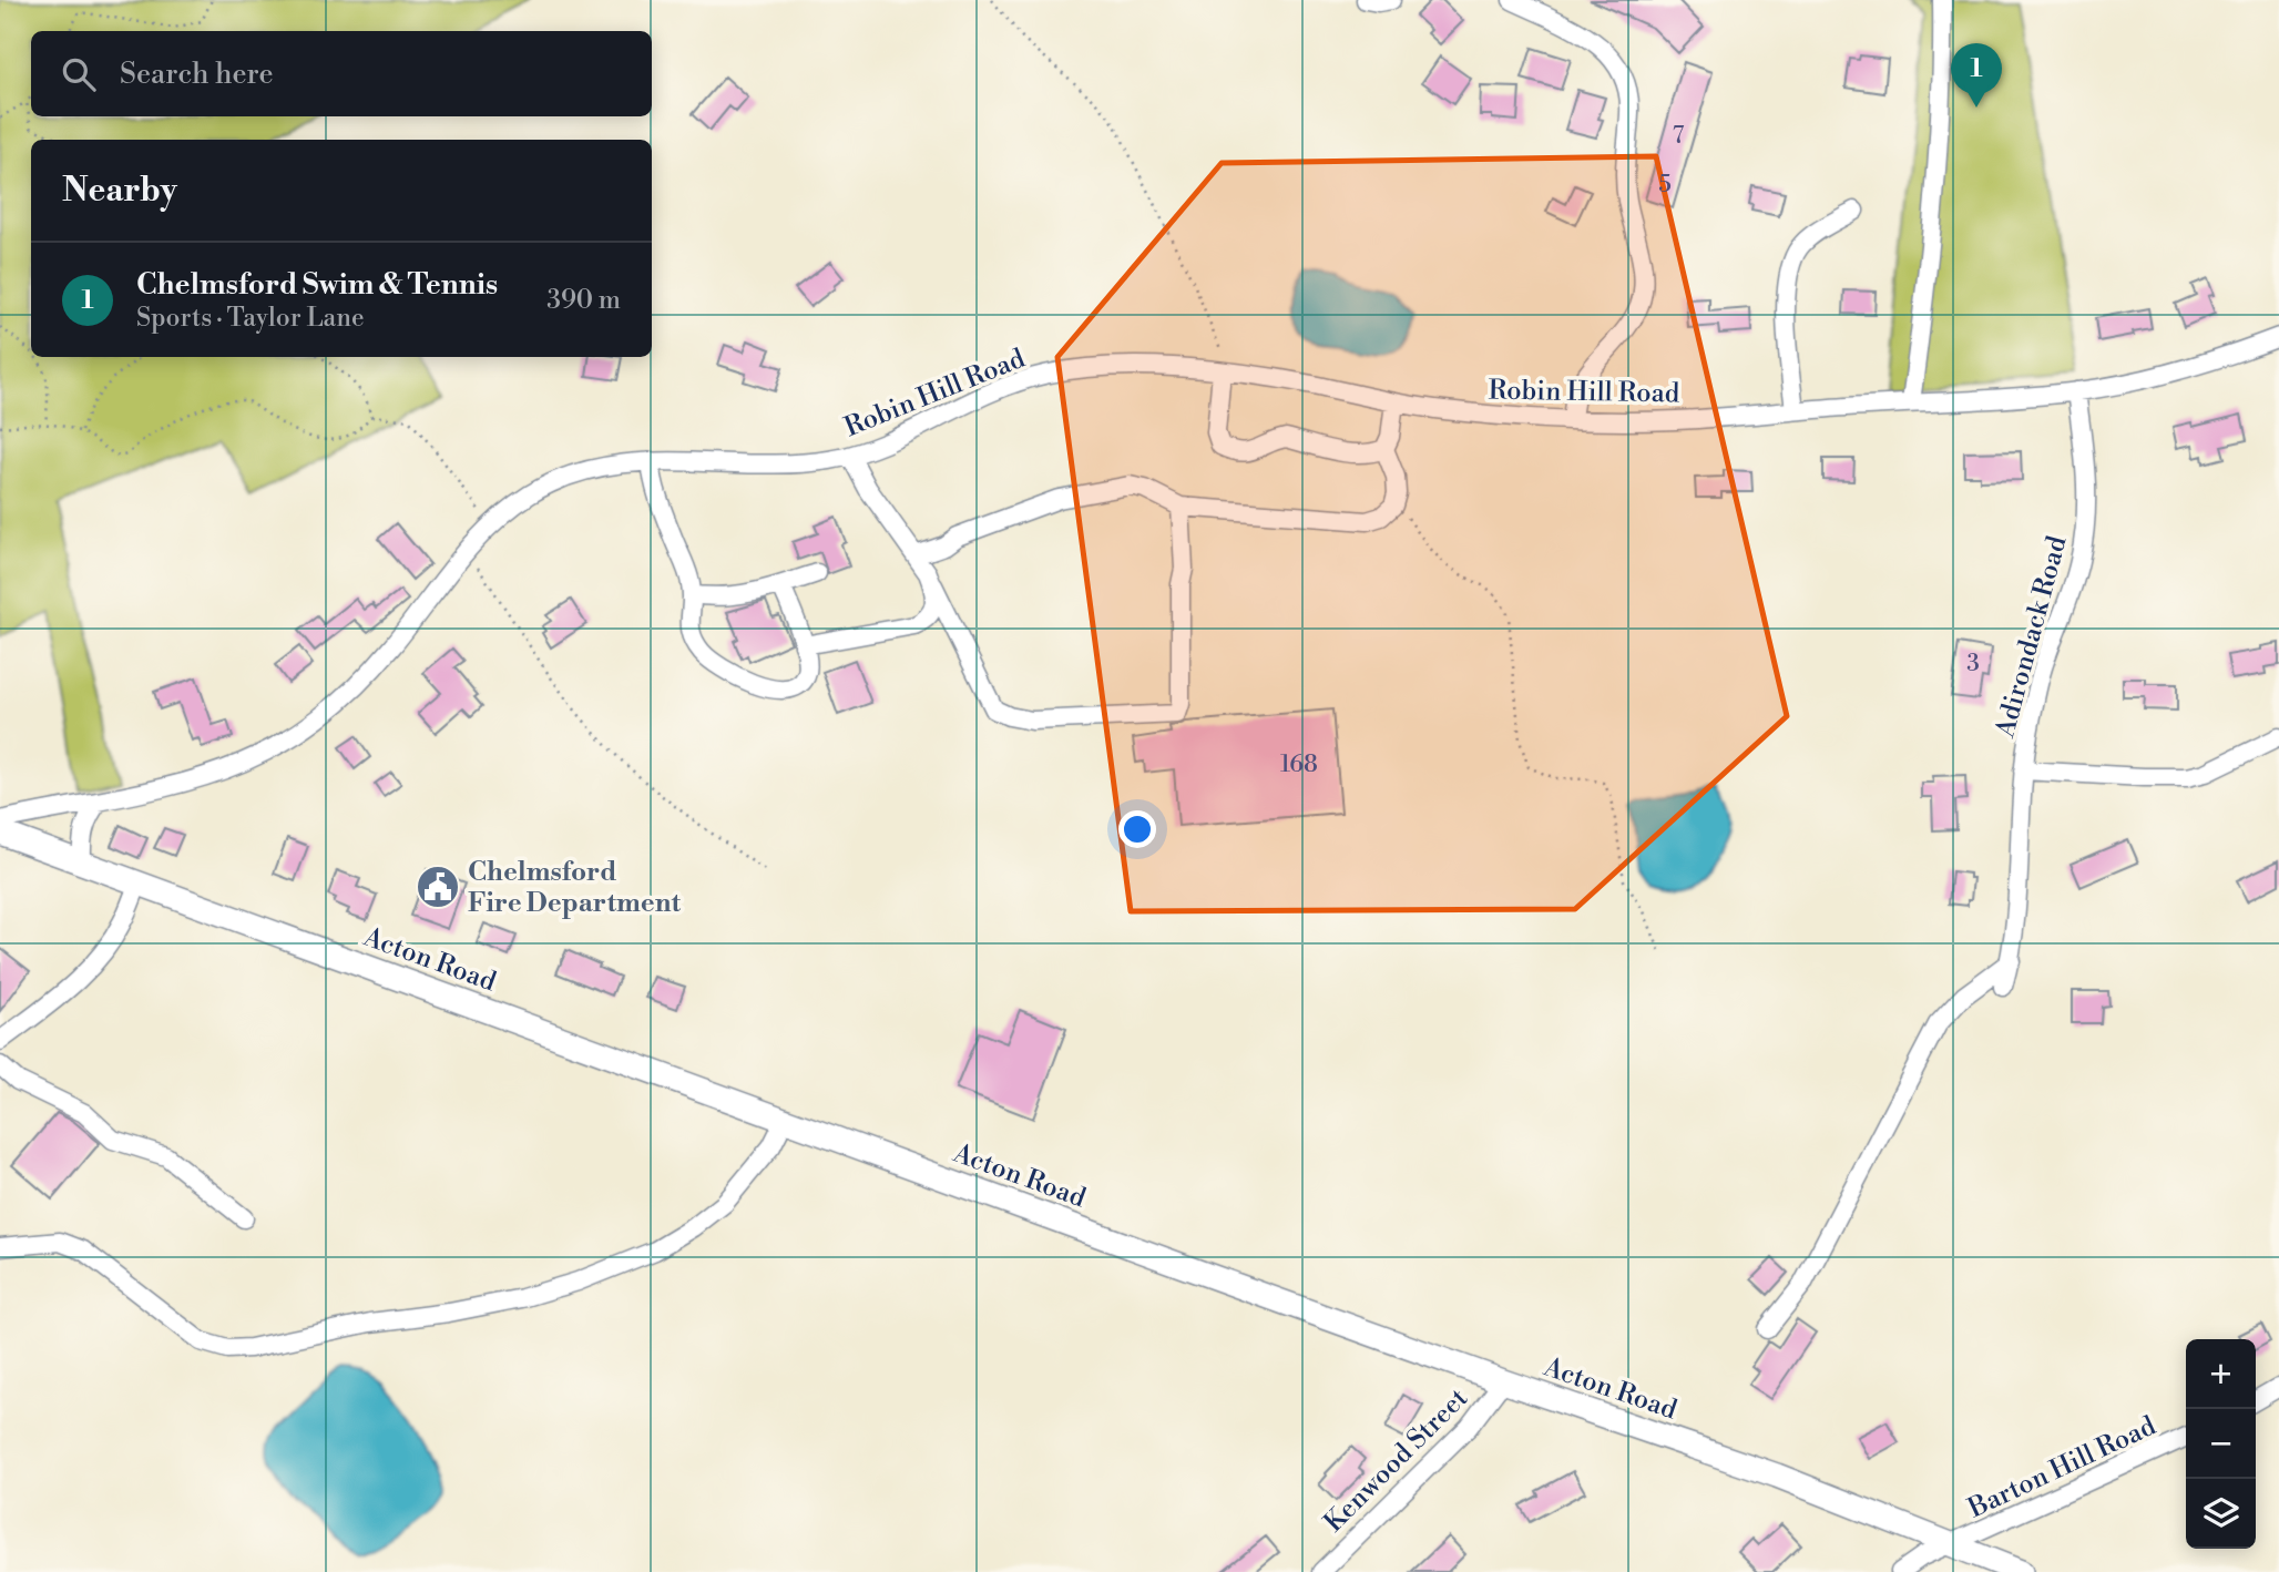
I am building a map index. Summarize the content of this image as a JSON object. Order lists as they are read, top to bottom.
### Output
{
  "streets": {
    "main road": ["Acton Road"],
    "street": [
      "Robin Hill Road",
      "Adirondack Road",
      "Kenwood Street",
      "Barton Hill Road"
    ]
  },
  "crossings": [
    ["Robin Hill Road", "Adirondack Road"],
    ["Acton Road", "Kenwood Street"],
    ["Acton Road", "Barton Hill Road"]
  ],
  "places": {
    "public building": ["Chelmsford Fire Department"]
  },
  "house_numbers": [
    "7",
    "5",
    "3",
    "168"
  ],
  "page": {
    "search": "Search here",
    "pins": "1",
    "heading": "Nearby",
    "list": [
      {
        "mark": "1",
        "name": "Chelmsford Swim & Tennis",
        "note": "Sports · Taylor Lane",
        "value": "390 m"
      }
    ],
    "map_buttons": ["+", "−"]
  }
}
